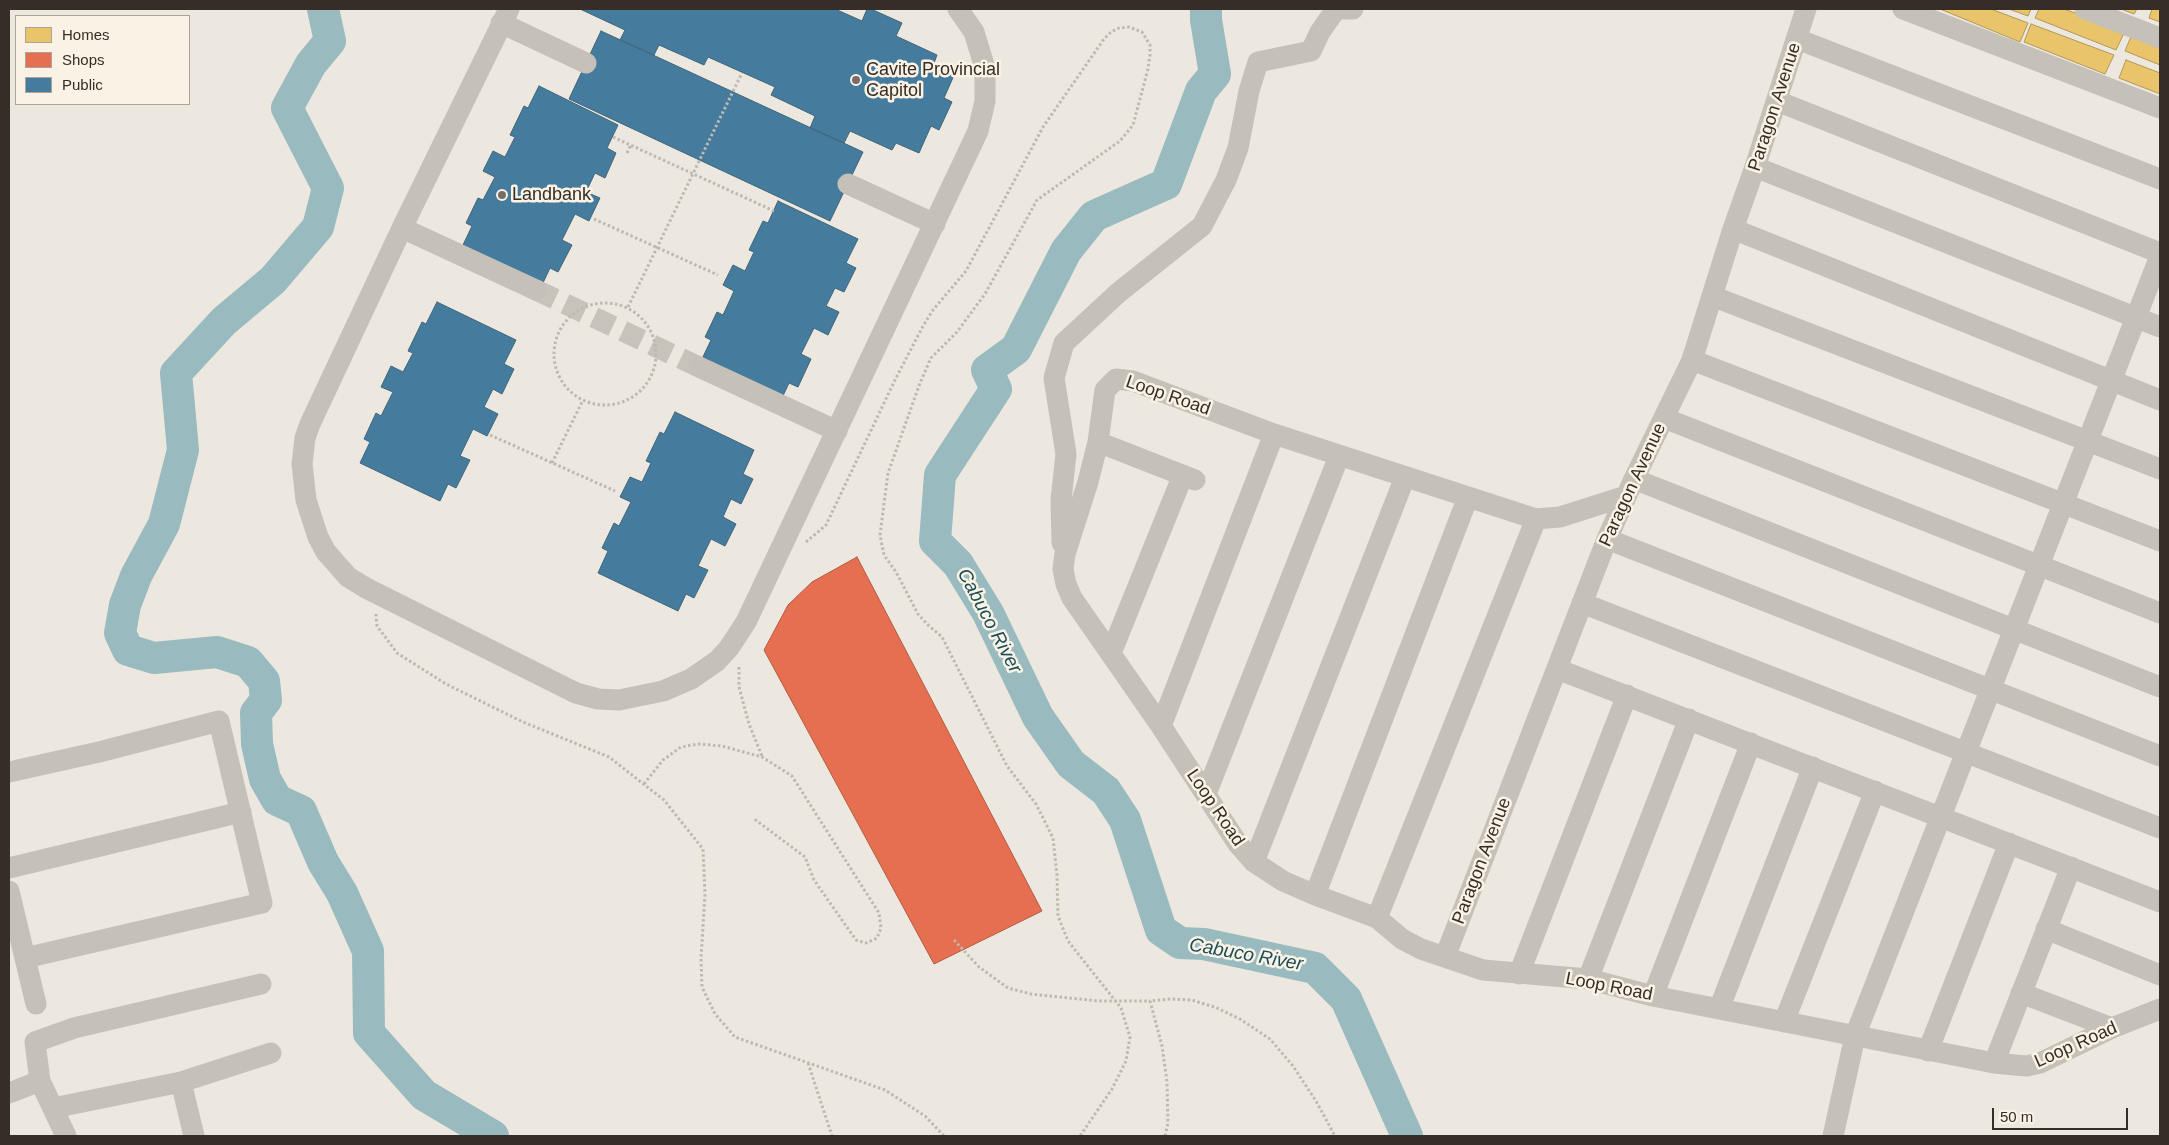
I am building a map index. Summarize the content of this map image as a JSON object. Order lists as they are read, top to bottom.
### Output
{
  "streets": {
    "street": ["Paragon Avenue", "Loop Road"]
  },
  "crossings": [
    ["Paragon Avenue", "Loop Road"]
  ],
  "water": ["Cabuco River"],
  "places": ["Cavite Provincial Capitol", "Landbank"],
  "legend": ["Homes", "Shops", "Public"],
  "scale_bar": "50 m"
}
